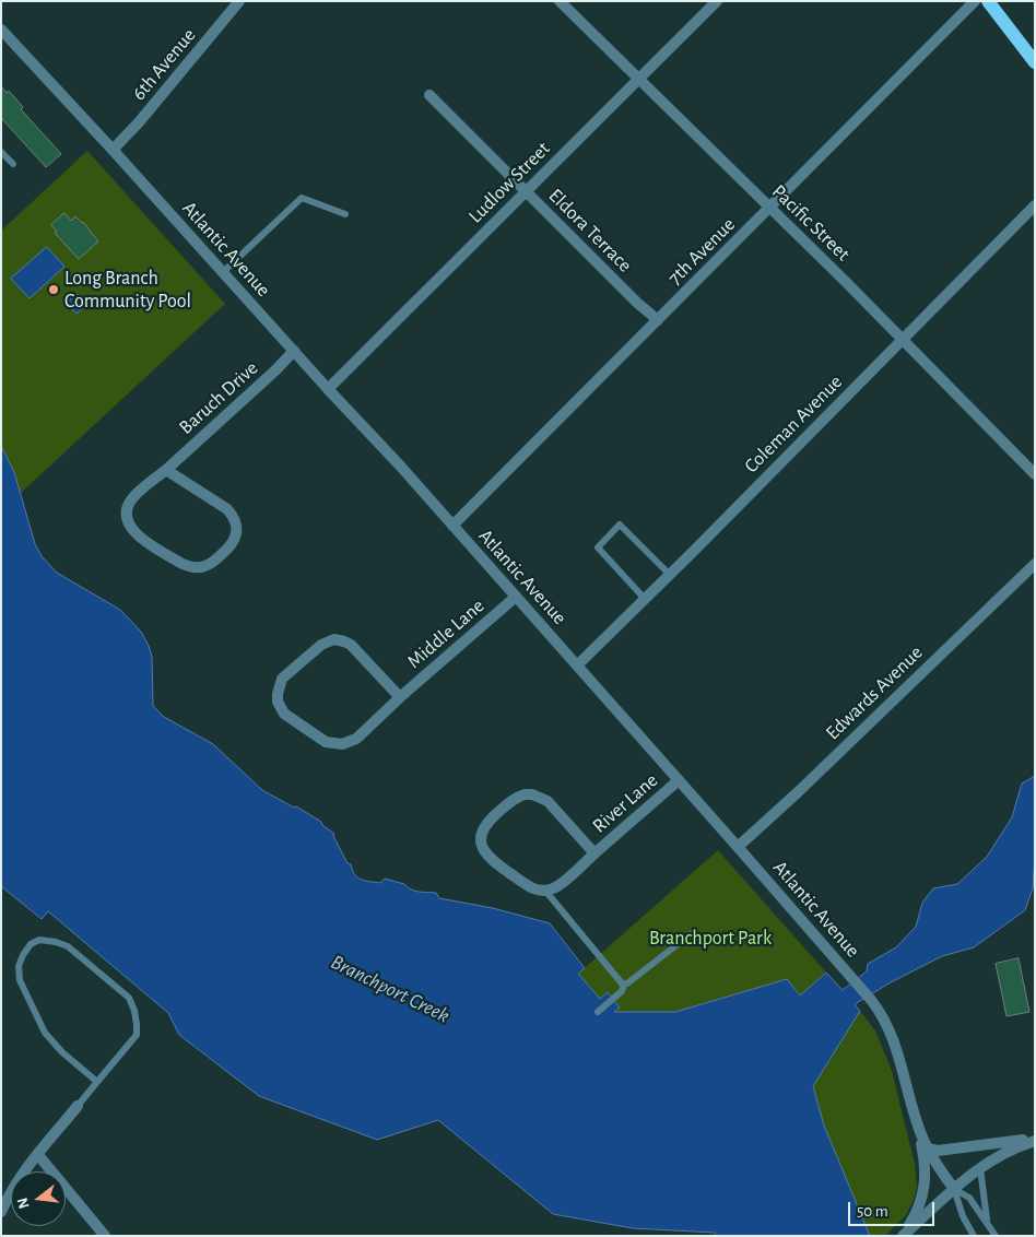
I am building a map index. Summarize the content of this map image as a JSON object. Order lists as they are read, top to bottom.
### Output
{
  "streets": {
    "street": [
      "6th Avenue",
      "Ludlow Street",
      "Pacific Street",
      "Eldora Terrace",
      "Atlantic Avenue",
      "7th Avenue",
      "Baruch Drive",
      "Coleman Avenue",
      "Middle Lane",
      "Edwards Avenue",
      "River Lane"
    ]
  },
  "crossings": [
    ["6th Avenue", "Atlantic Avenue"],
    ["Ludlow Street", "Pacific Street"],
    ["Ludlow Street", "Eldora Terrace"],
    ["Ludlow Street", "Atlantic Avenue"],
    ["Pacific Street", "7th Avenue"],
    ["Pacific Street", "Coleman Avenue"],
    ["Eldora Terrace", "7th Avenue"],
    ["Atlantic Avenue", "7th Avenue"],
    ["Atlantic Avenue", "Baruch Drive"],
    ["Atlantic Avenue", "Coleman Avenue"],
    ["Atlantic Avenue", "Middle Lane"],
    ["Atlantic Avenue", "Edwards Avenue"],
    ["Atlantic Avenue", "River Lane"]
  ],
  "water": ["Branchport Creek"],
  "parks": ["Branchport Park"],
  "places": ["Long Branch Community Pool"],
  "scale_bar": "50 m",
  "north": "left"
}
